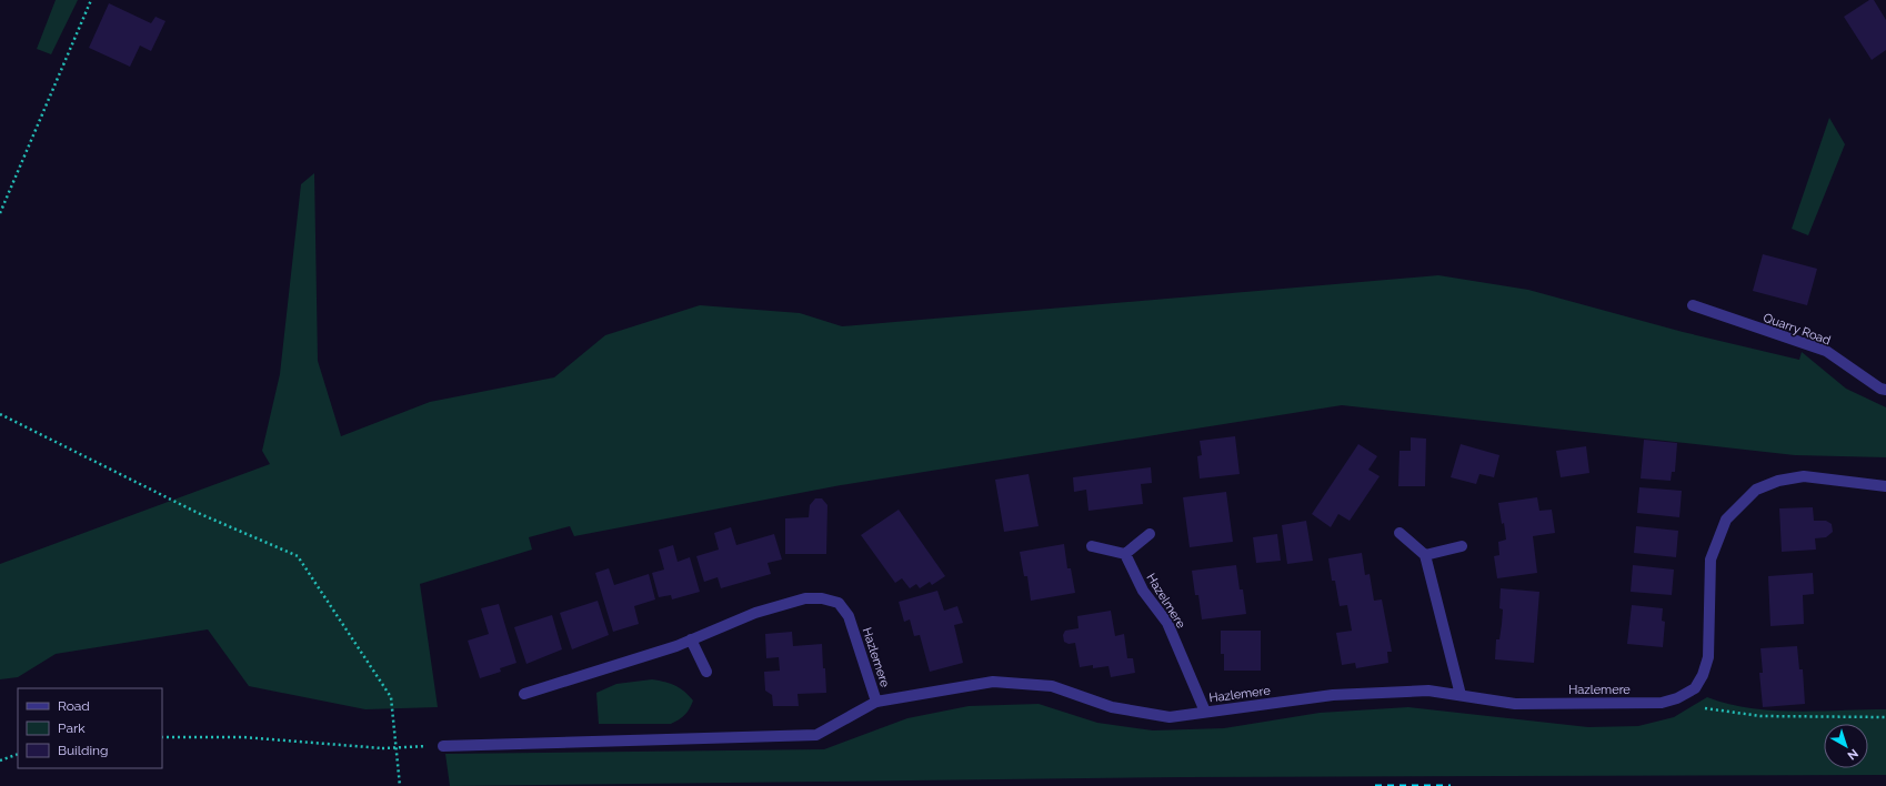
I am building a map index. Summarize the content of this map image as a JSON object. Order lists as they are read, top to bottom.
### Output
{
  "streets": {
    "street": ["Quarry Road", "Hazelmere", "Hazlemere"]
  },
  "crossings": [
    ["Hazelmere", "Hazlemere"]
  ],
  "legend": ["Road", "Park", "Building"],
  "north": "bottom right"
}
